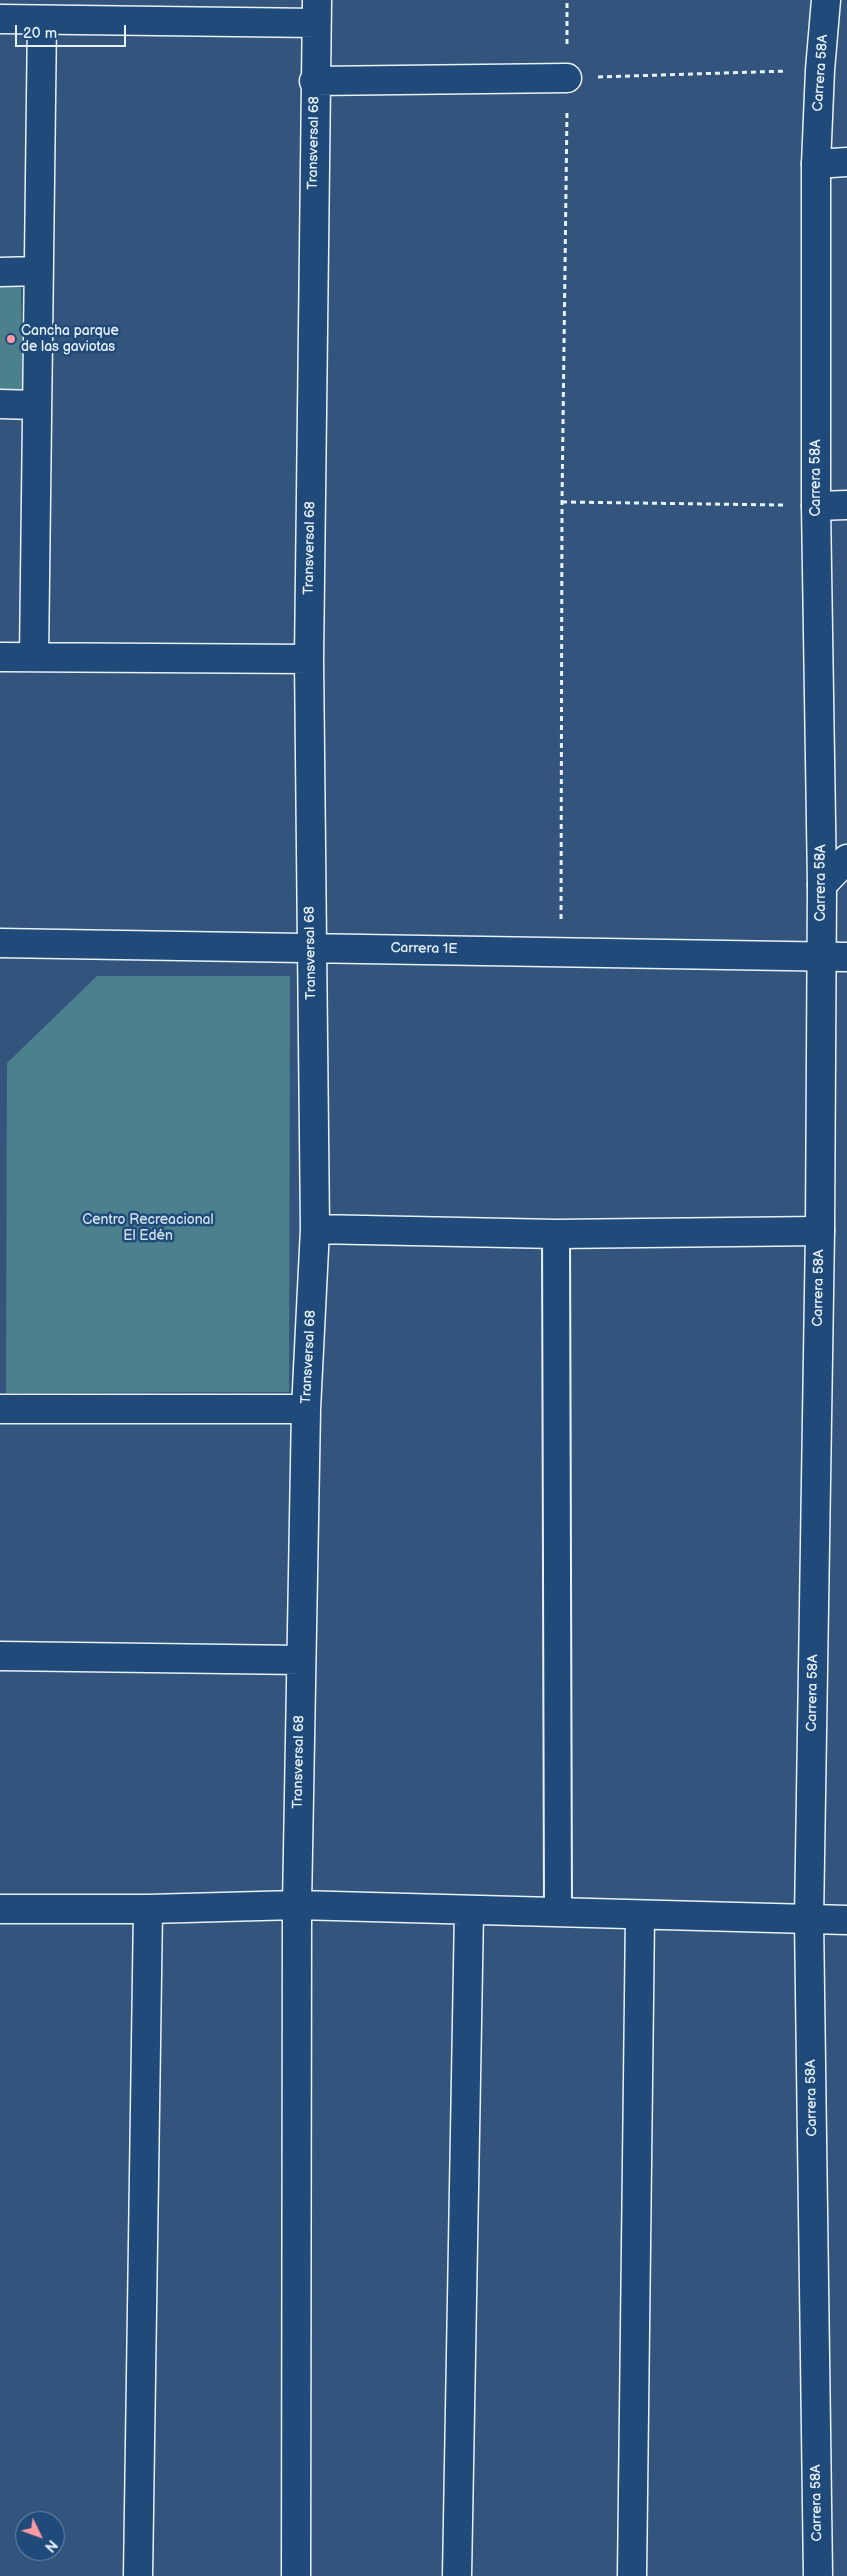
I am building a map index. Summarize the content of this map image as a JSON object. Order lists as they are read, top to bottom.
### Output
{
  "streets": {
    "street": ["Carrera 58A", "Transversal 68", "Carrera 1E"]
  },
  "crossings": [
    ["Carrera 58A", "Carrera 1E"],
    ["Transversal 68", "Carrera 1E"]
  ],
  "parks": ["Centro Recreacional El Edén"],
  "places": ["Cancha parque de las gaviotas"],
  "scale_bar": "20 m",
  "north": "bottom right"
}
